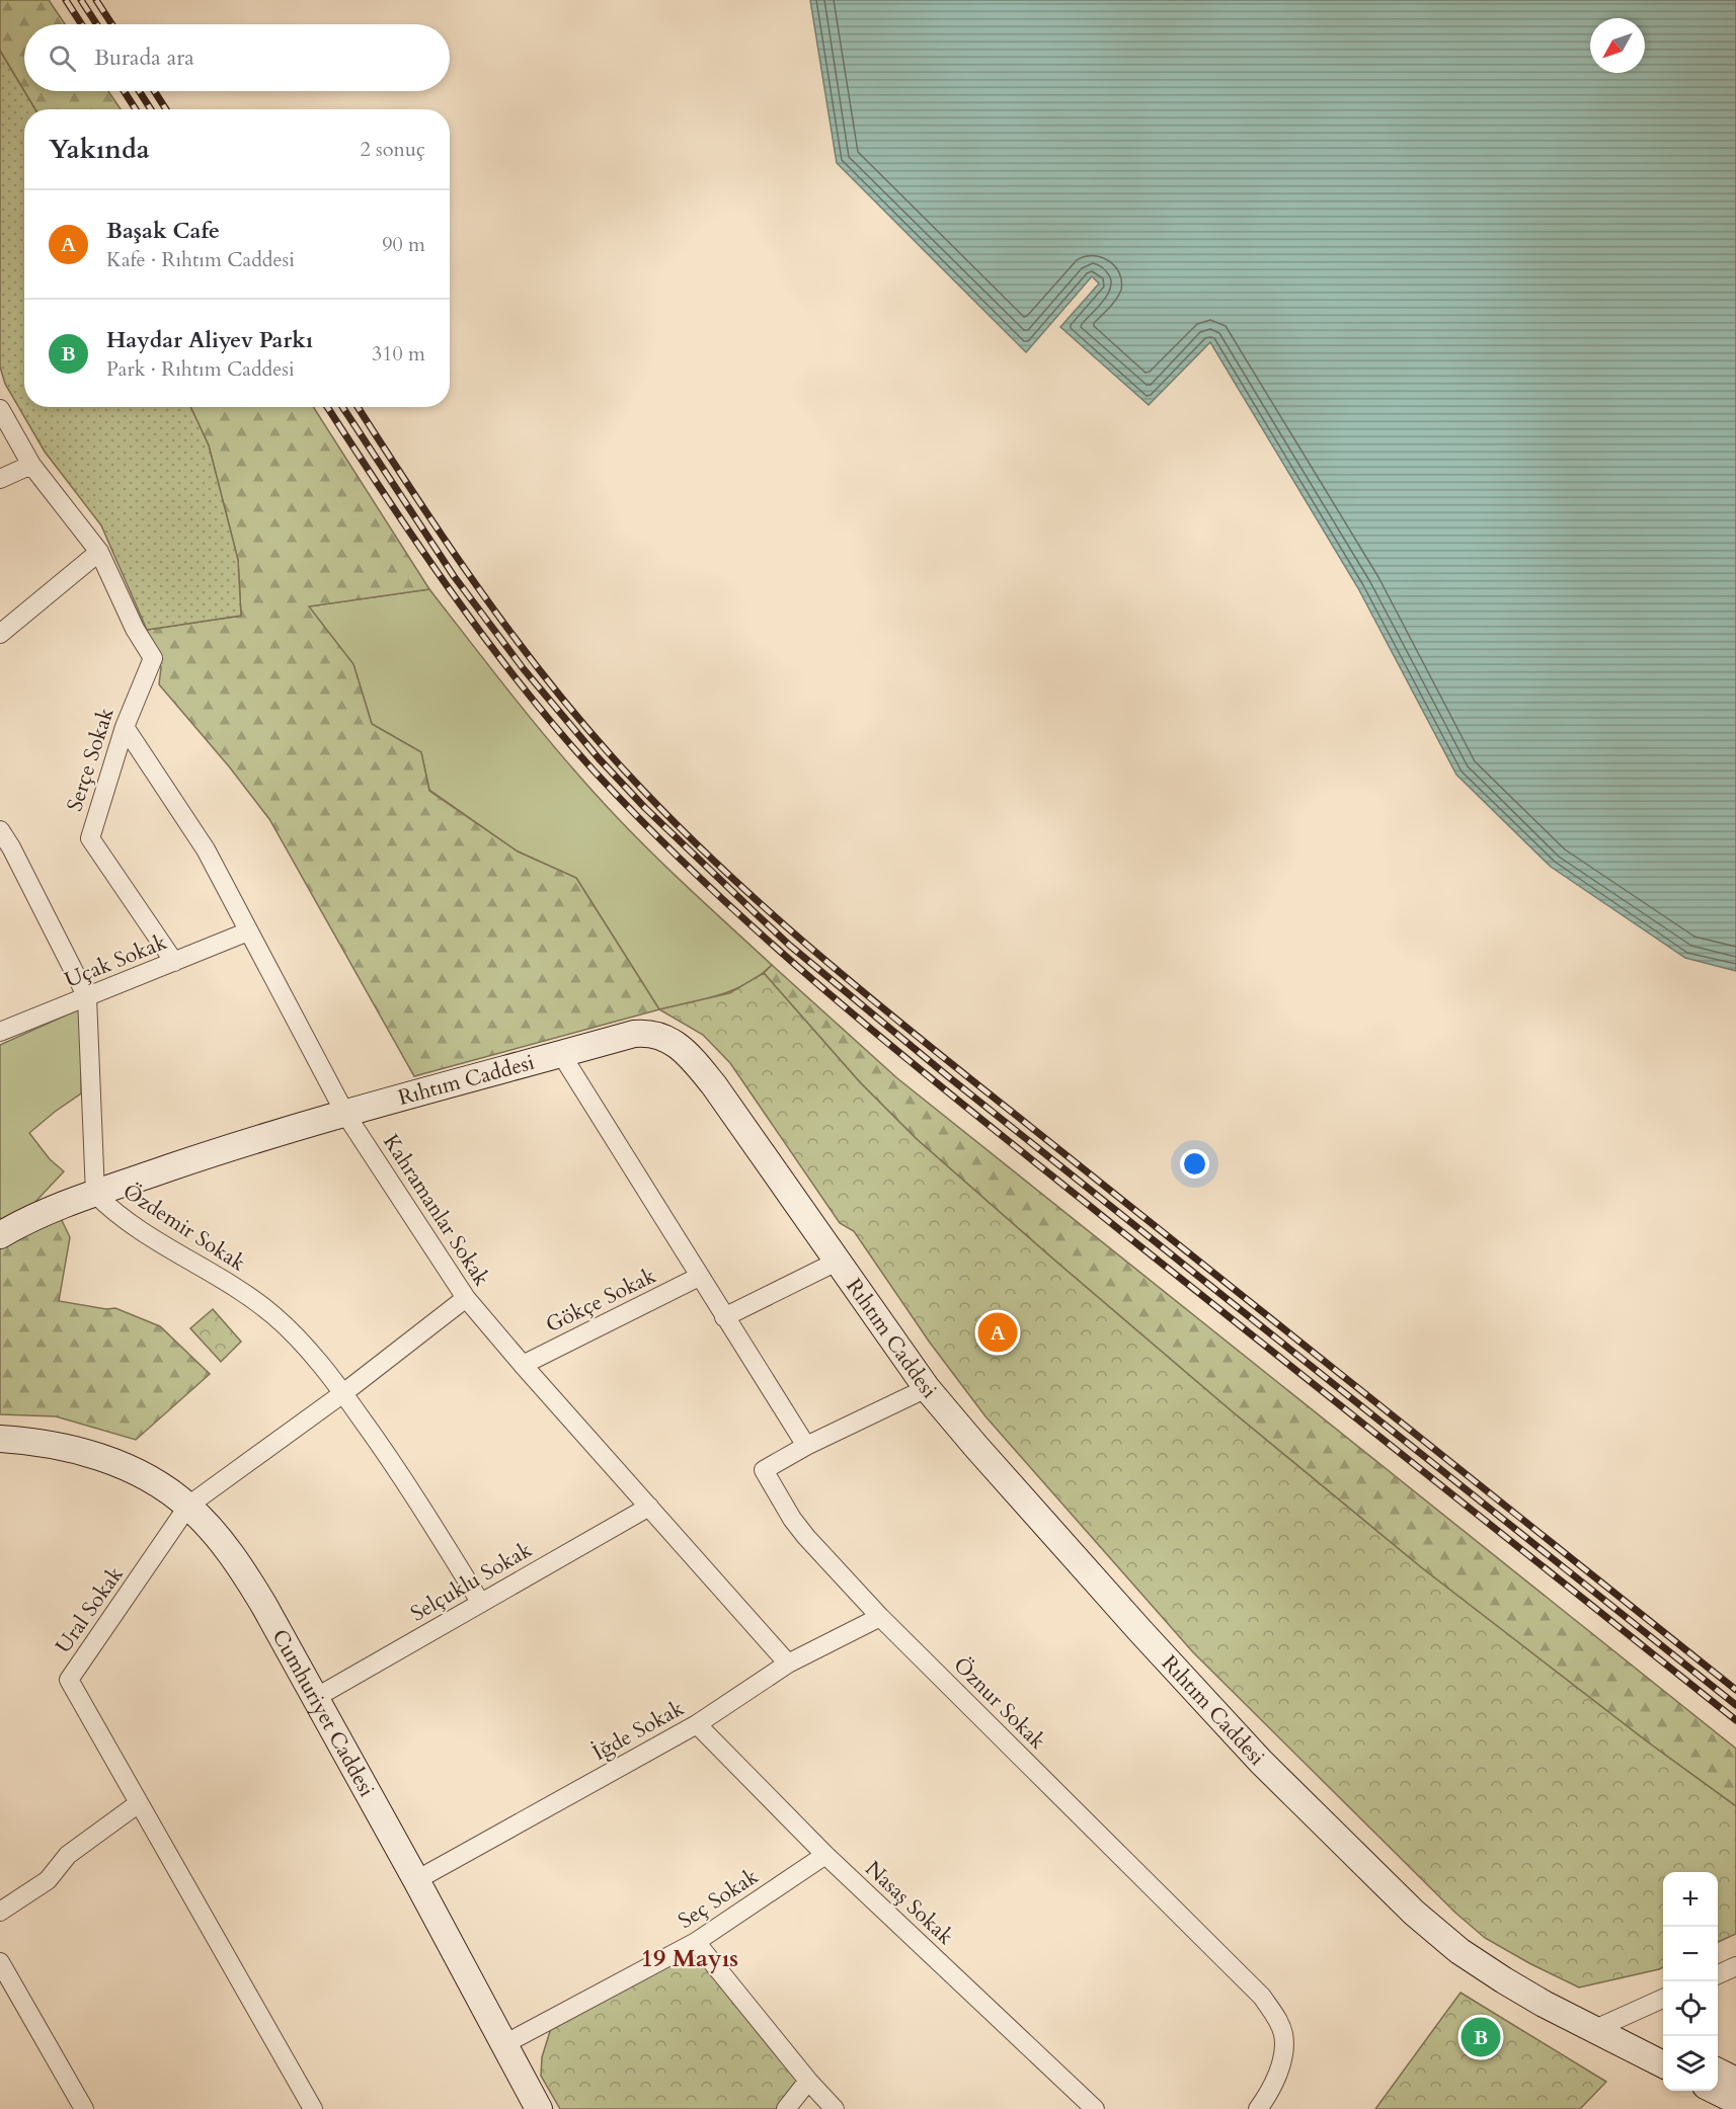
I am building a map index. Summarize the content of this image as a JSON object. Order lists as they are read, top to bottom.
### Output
{
  "streets": {
    "main road": ["Rıhtım Caddesi", "Cumhuriyet Caddesi"],
    "street": [
      "Serçe Sokak",
      "Uçak Sokak",
      "Kahramanlar Sokak",
      "Özdemir Sokak",
      "Gökçe Sokak",
      "Selçuklu Sokak",
      "Ural Sokak",
      "Öznur Sokak",
      "İğde Sokak",
      "Seç Sokak",
      "Nasaş Sokak"
    ]
  },
  "crossings": [
    ["Serçe Sokak", "Uçak Sokak"],
    ["Serçe Sokak", "Kahramanlar Sokak"],
    ["Uçak Sokak", "Kahramanlar Sokak"],
    ["Uçak Sokak", "Özdemir Sokak"],
    ["Rıhtım Caddesi", "Kahramanlar Sokak"],
    ["Rıhtım Caddesi", "Özdemir Sokak"],
    ["Rıhtım Caddesi", "Öznur Sokak"],
    ["Kahramanlar Sokak", "Gökçe Sokak"],
    ["Kahramanlar Sokak", "Selçuklu Sokak"],
    ["Kahramanlar Sokak", "Ural Sokak"],
    ["Kahramanlar Sokak", "İğde Sokak"],
    ["Özdemir Sokak", "Selçuklu Sokak"],
    ["Özdemir Sokak", "Ural Sokak"],
    ["Selçuklu Sokak", "Cumhuriyet Caddesi"],
    ["Ural Sokak", "Cumhuriyet Caddesi"],
    ["Öznur Sokak", "İğde Sokak"],
    ["Cumhuriyet Caddesi", "İğde Sokak"],
    ["Cumhuriyet Caddesi", "Seç Sokak"],
    ["İğde Sokak", "Nasaş Sokak"],
    ["Seç Sokak", "Nasaş Sokak"]
  ],
  "districts": ["19 Mayıs"],
  "north": "bottom left",
  "page": {
    "search": "Burada ara",
    "heading": ["Yakında", "2 sonuç"],
    "list": [
      {
        "mark": "A",
        "name": "Başak Cafe",
        "note": "Kafe · Rıhtım Caddesi",
        "value": "90 m"
      },
      {
        "mark": "B",
        "name": "Haydar Aliyev Parkı",
        "note": "Park · Rıhtım Caddesi",
        "value": "310 m"
      }
    ],
    "pins": ["A", "B"],
    "map_buttons": ["+", "−"]
  }
}
